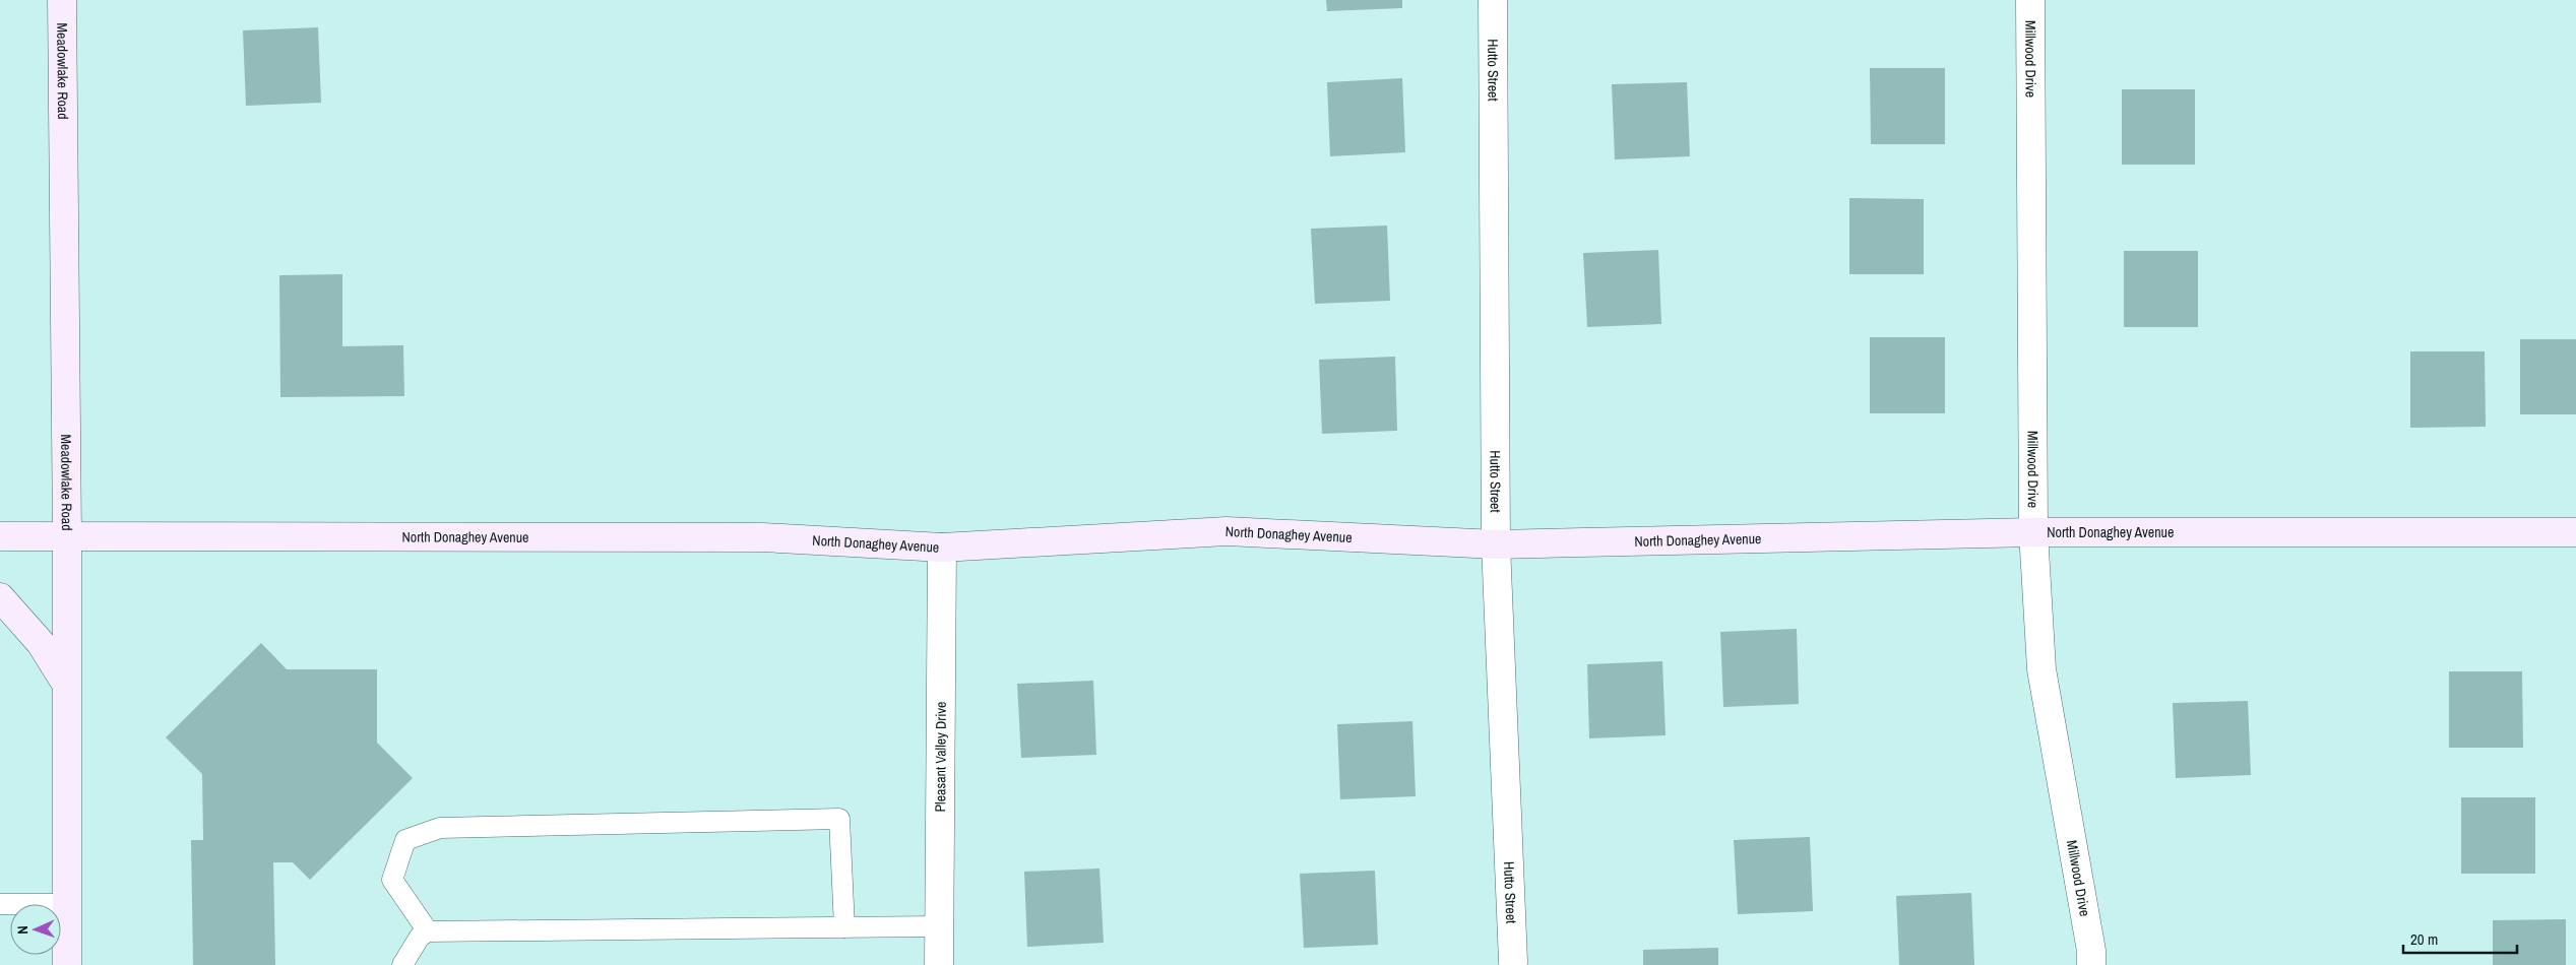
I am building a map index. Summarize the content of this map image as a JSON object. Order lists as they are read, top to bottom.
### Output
{
  "streets": {
    "street": [
      "Millwood Drive",
      "Hutto Street",
      "Meadowlake Road",
      "North Donaghey Avenue",
      "Pleasant Valley Drive"
    ]
  },
  "crossings": [
    ["Millwood Drive", "North Donaghey Avenue"],
    ["Hutto Street", "North Donaghey Avenue"],
    ["Meadowlake Road", "North Donaghey Avenue"],
    ["North Donaghey Avenue", "Pleasant Valley Drive"]
  ],
  "scale_bar": "20 m",
  "north": "left"
}
